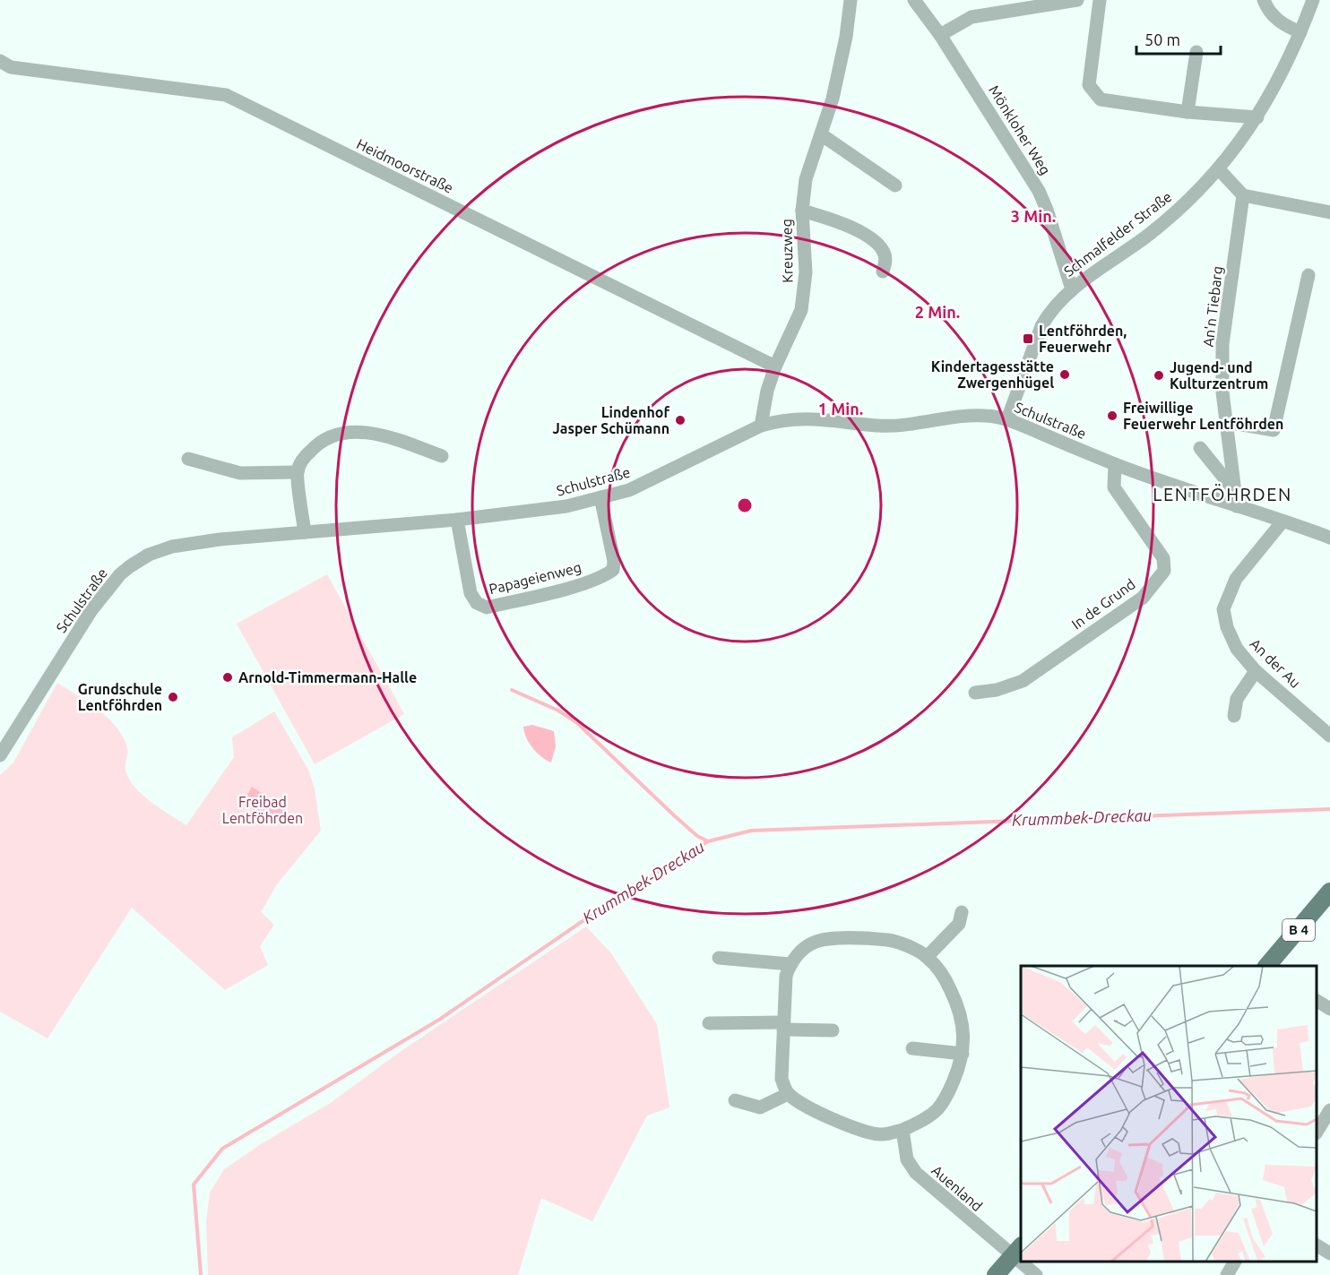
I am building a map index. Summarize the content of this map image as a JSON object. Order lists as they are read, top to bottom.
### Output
{
  "streets": {
    "main road": ["B 4"],
    "street": [
      "Mönkloher Weg",
      "Heidmoorstraße",
      "Schmalfelder Straße",
      "Kreuzweg",
      "An'n Tiebarg",
      "Schulstraße",
      "Papageienweg",
      "In de Grund",
      "An der Au",
      "Auenland"
    ]
  },
  "crossings": [
    ["Mönkloher Weg", "Schmalfelder Straße"],
    ["Heidmoorstraße", "Kreuzweg"],
    ["Schmalfelder Straße", "Schulstraße"],
    ["Kreuzweg", "Schulstraße"],
    ["An'n Tiebarg", "Schulstraße"],
    ["Schulstraße", "Papageienweg"],
    ["Schulstraße", "In de Grund"],
    ["Schulstraße", "An der Au"]
  ],
  "districts": ["LENTFÖHRDEN"],
  "water": ["Krummbek-Dreckau"],
  "parks": ["Freibad Lentföhrden"],
  "places": {
    "transit": ["Lentföhrden, Feuerwehr"],
    "other": [
      "Kindertagesstätte Zwergenhügel",
      "Jugend- und Kulturzentrum",
      "Freiwillige Feuerwehr Lentföhrden",
      "Lindenhof Jasper Schümann",
      "Arnold-Timmermann-Halle",
      "Grundschule Lentföhrden"
    ]
  },
  "scale_bar": "50 m",
  "rings": ["3 Min.", "2 Min.", "1 Min."]
}
